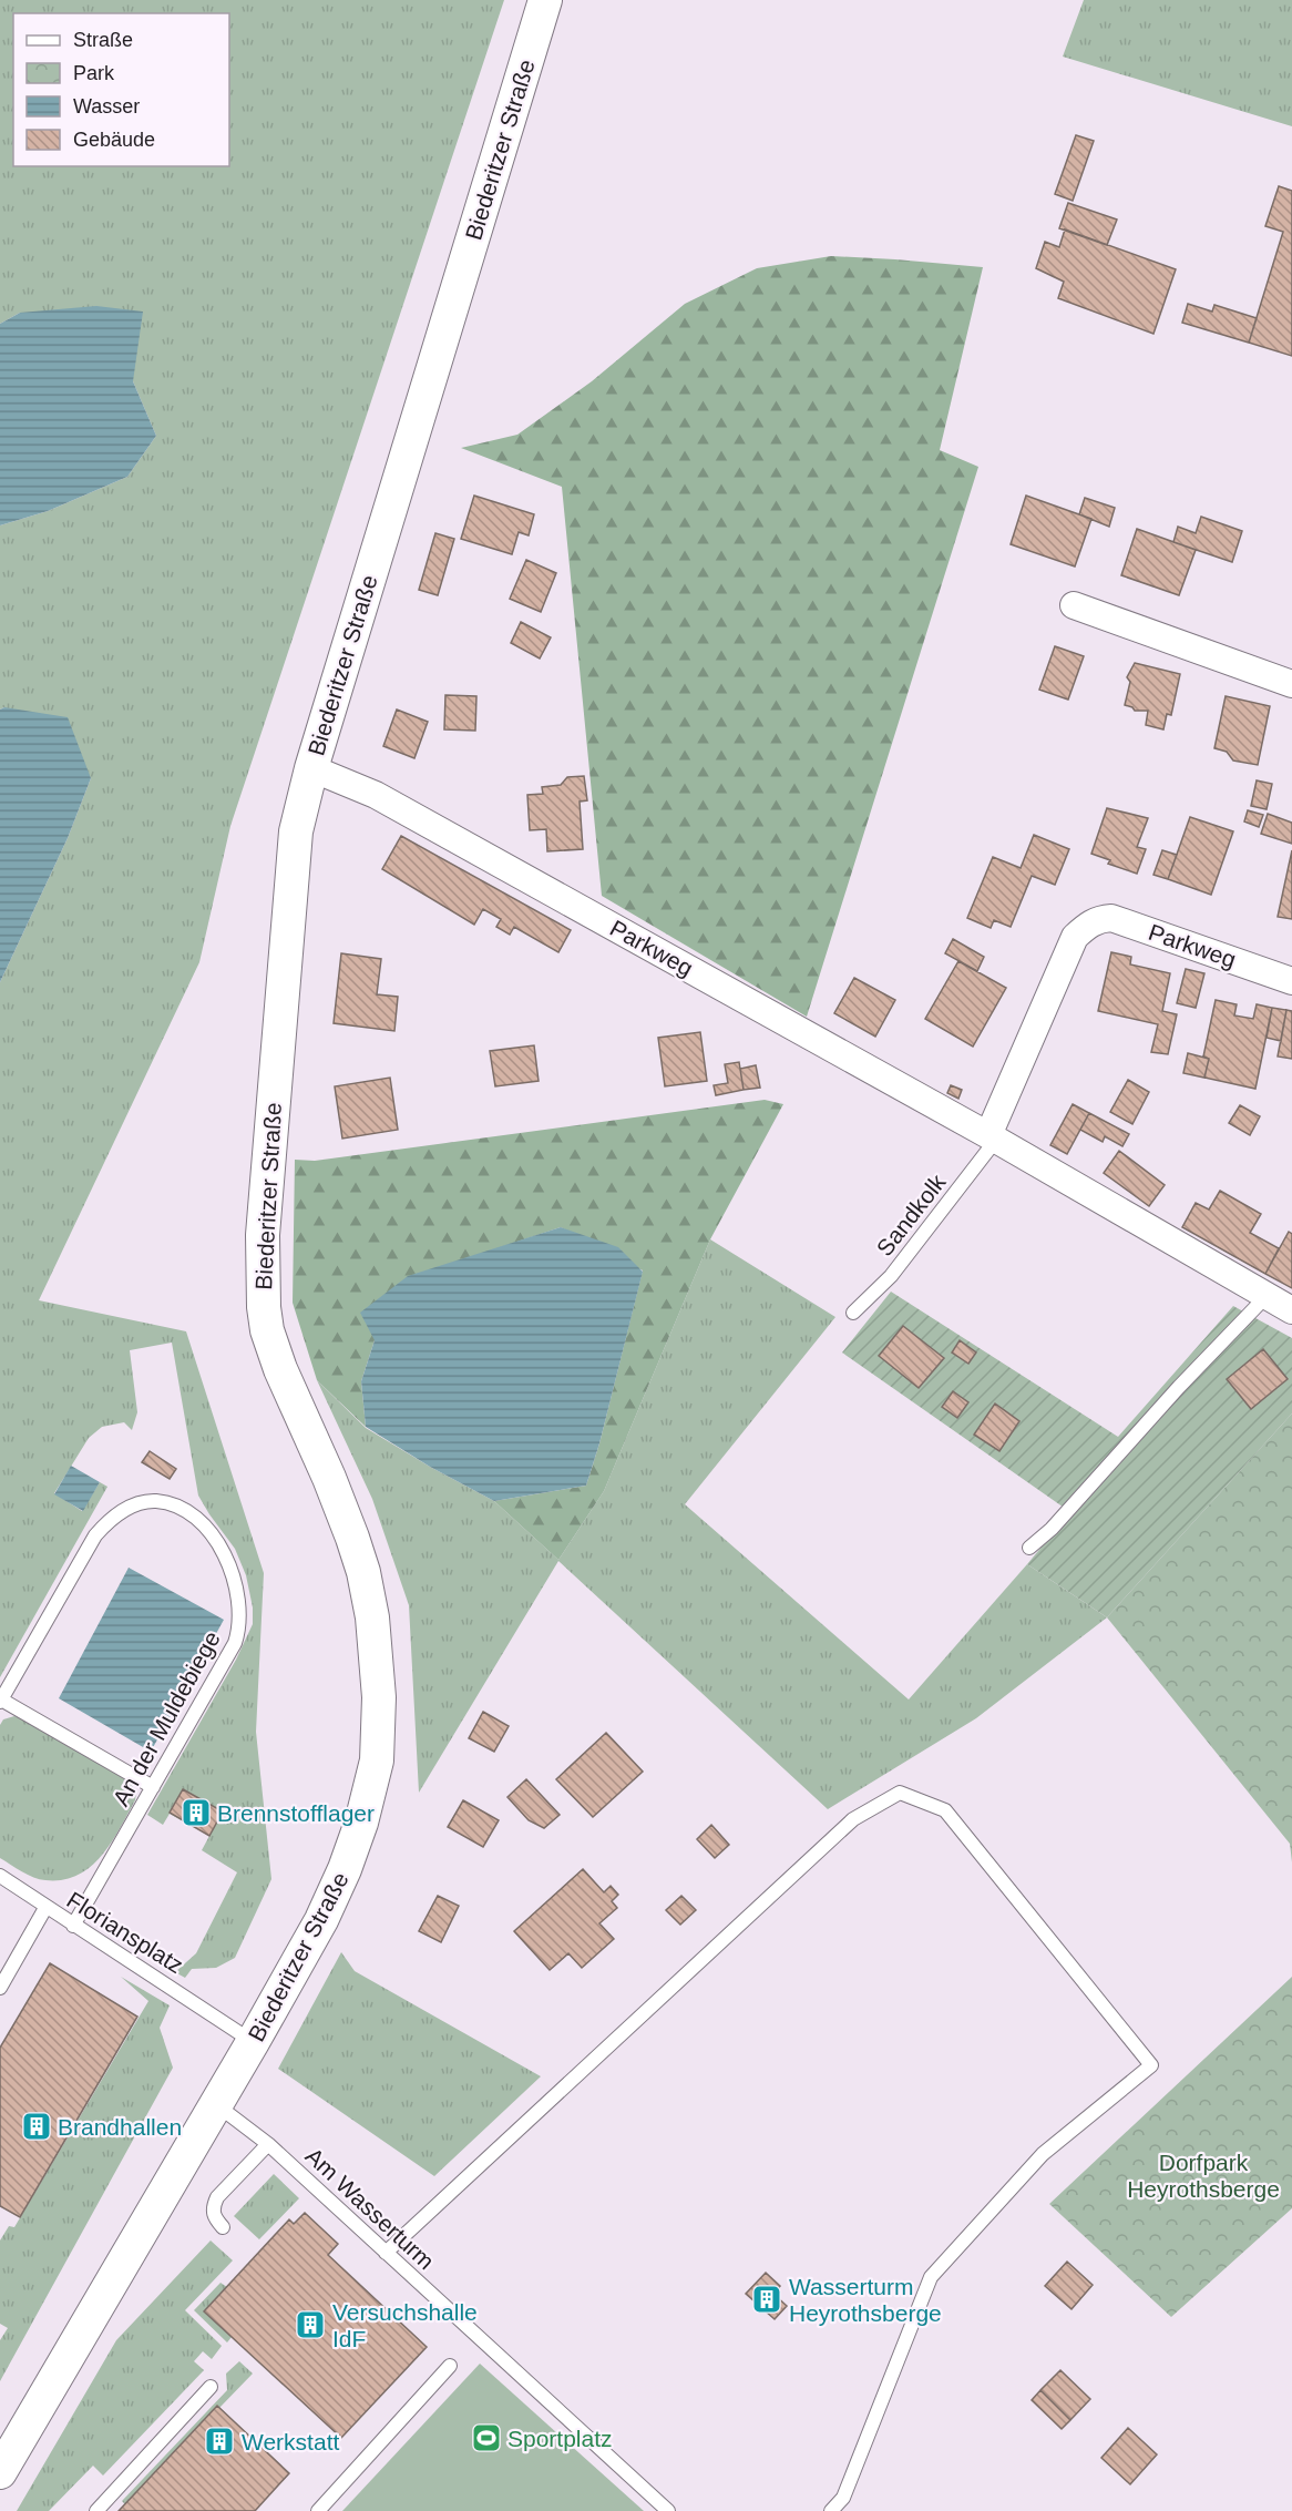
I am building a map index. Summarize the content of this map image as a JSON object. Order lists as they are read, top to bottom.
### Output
{
  "streets": {
    "street": ["Biederitzer Straße", "Parkweg"],
    "lane": [
      "Sandkolk",
      "An der Muldebiege",
      "Floriansplatz",
      "Am Wasserturm"
    ]
  },
  "crossings": [
    ["Biederitzer Straße", "Parkweg"],
    ["Biederitzer Straße", "Floriansplatz"],
    ["Biederitzer Straße", "Am Wasserturm"],
    ["Parkweg", "Sandkolk"],
    ["An der Muldebiege", "Floriansplatz"]
  ],
  "parks": ["Dorfpark Heyrothsberge"],
  "places": {
    "building": [
      "Brennstofflager",
      "Brandhallen",
      "Wasserturm Heyrothsberge",
      "Versuchshalle IdF",
      "Werkstatt"
    ],
    "sports": ["Sportplatz"]
  },
  "legend": [
    "Straße",
    "Park",
    "Wasser",
    "Gebäude"
  ]
}
